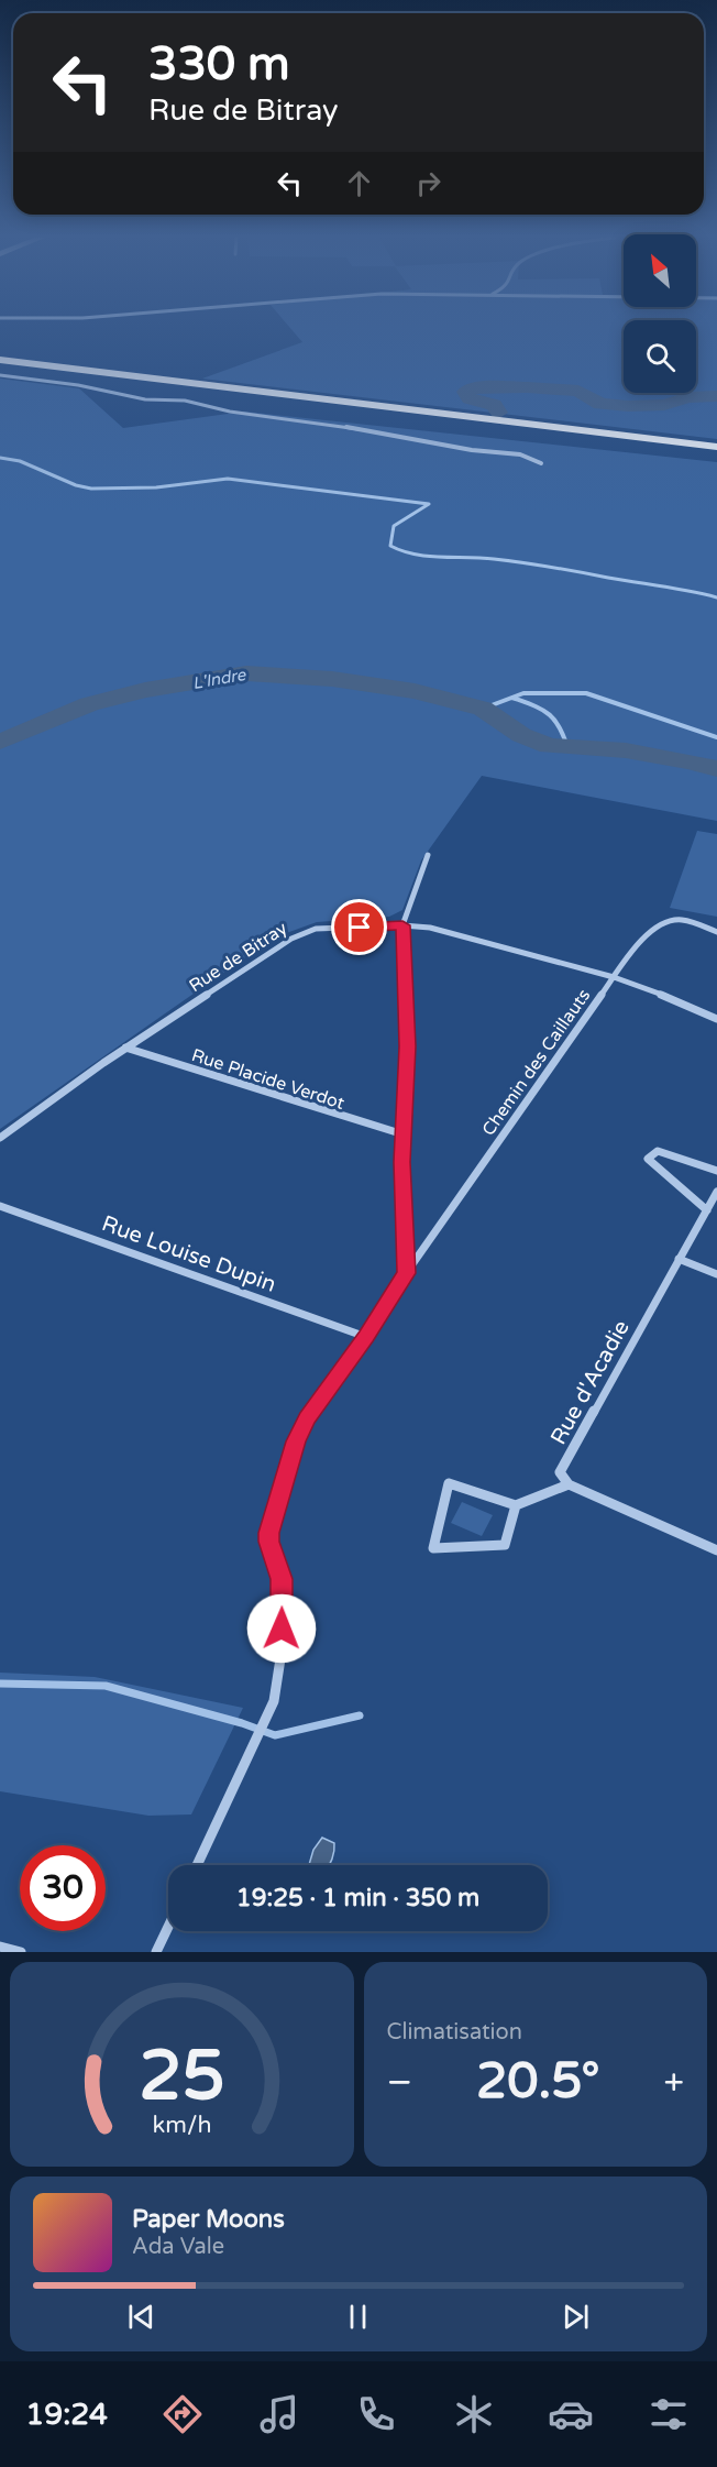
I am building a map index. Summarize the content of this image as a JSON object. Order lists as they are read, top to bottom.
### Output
{
  "streets": {
    "street": [
      "Rue de Bitray",
      "Chemin des Caillauts",
      "Rue Placide Verdot",
      "Rue Louise Dupin",
      "Rue d'Acadie"
    ]
  },
  "crossings": [
    ["Rue de Bitray", "Chemin des Caillauts"],
    ["Rue de Bitray", "Rue Placide Verdot"],
    ["Chemin des Caillauts", "Rue Louise Dupin"]
  ],
  "water": ["L'Indre"],
  "north": "top left",
  "page": {
    "turn": ["330 m", "Rue de Bitray"],
    "limit": "30",
    "trip": "19:25 · 1 min · 350 m",
    "tile": "Climatisation",
    "heat": ["−", "20.5°", "+"],
    "song": ["Paper Moons", "Ada Vale"],
    "tabs": "19:24",
    "gauge": ["25", "km/h"]
  }
}
